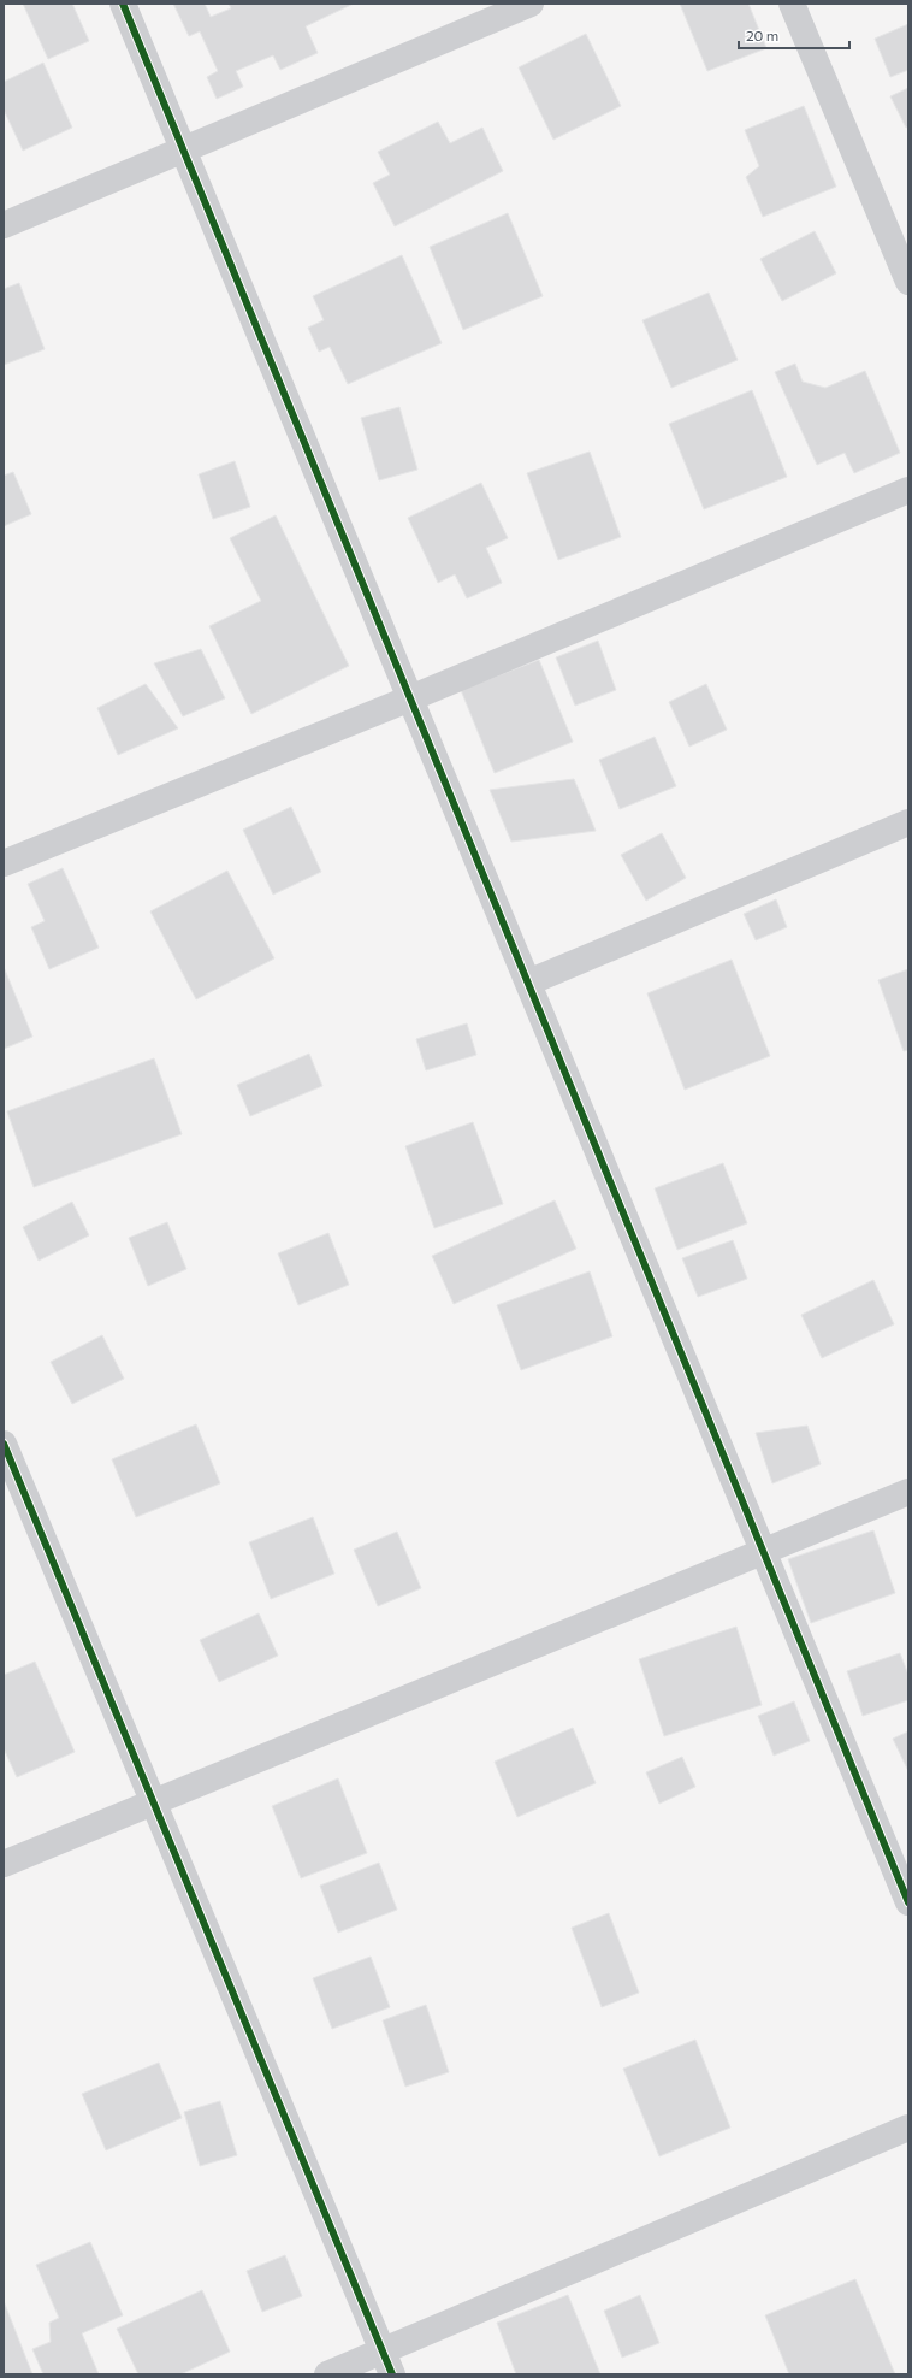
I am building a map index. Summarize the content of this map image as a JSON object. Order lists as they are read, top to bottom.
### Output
{
  "scale_bar": "20 m"
}
